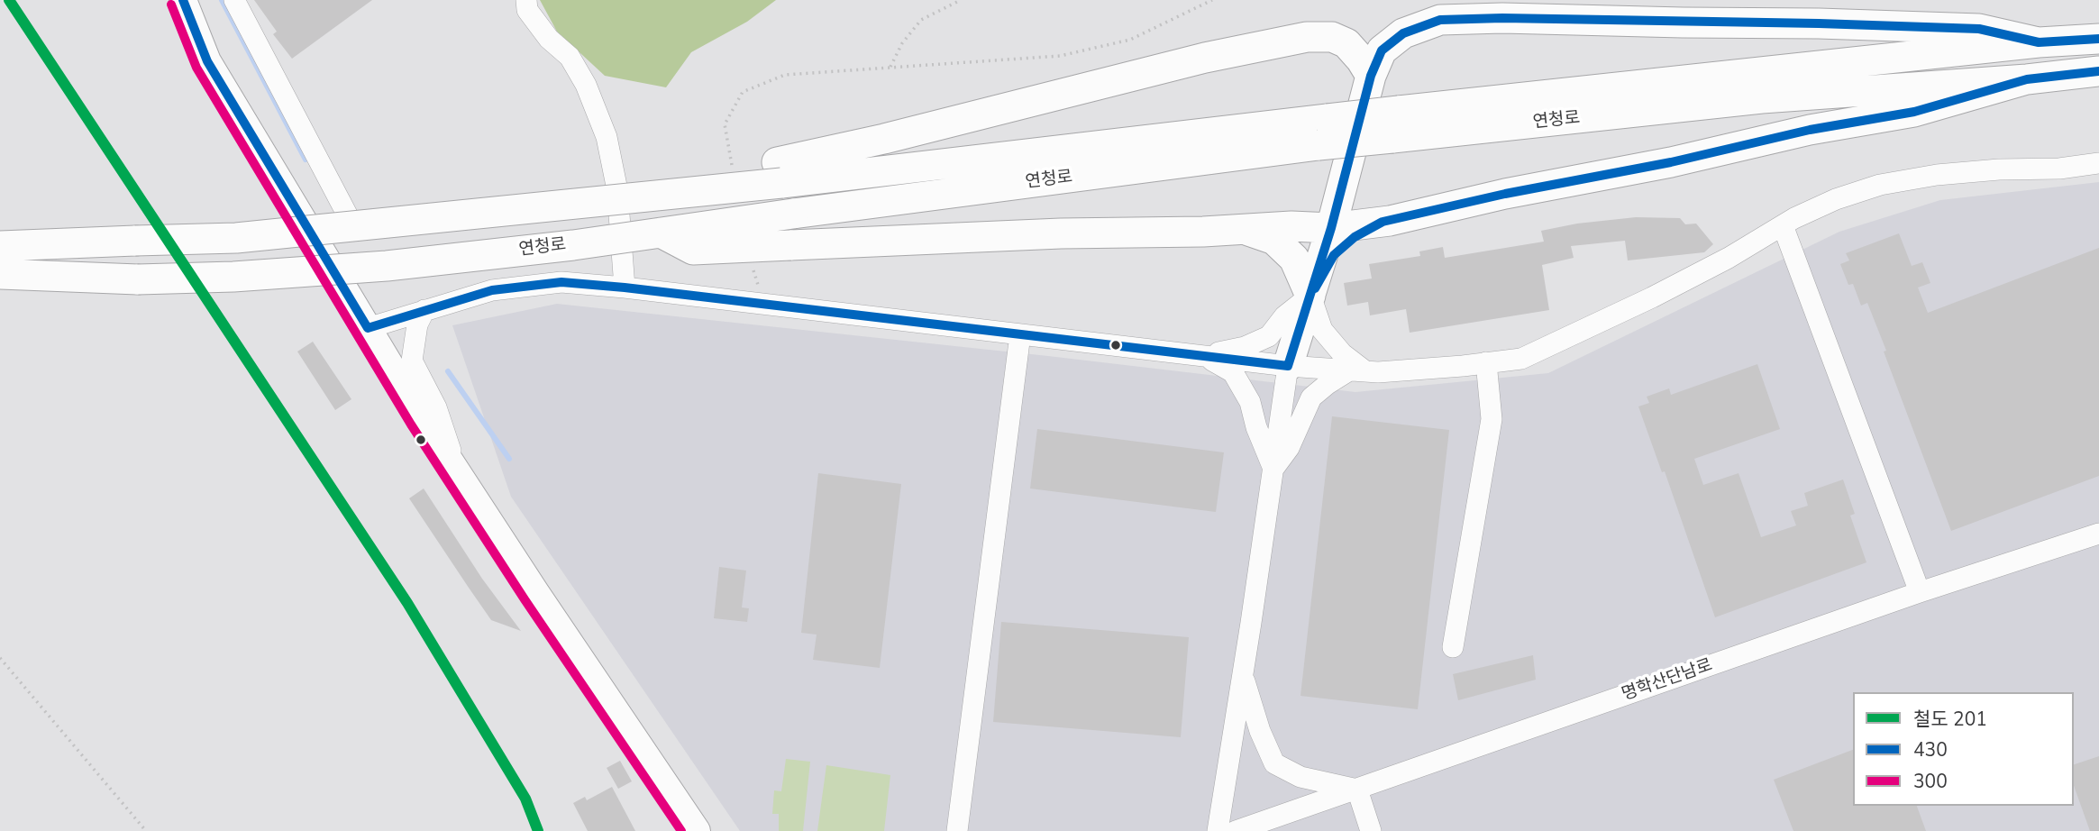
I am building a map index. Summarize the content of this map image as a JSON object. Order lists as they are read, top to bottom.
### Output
{
  "streets": {
    "highway": ["연청로"],
    "street": ["명학산단남로"]
  },
  "lines": ["rail line 201", "transit line 430", "transit line 300"],
  "legend": ["철도 201", "430", "300"]
}
